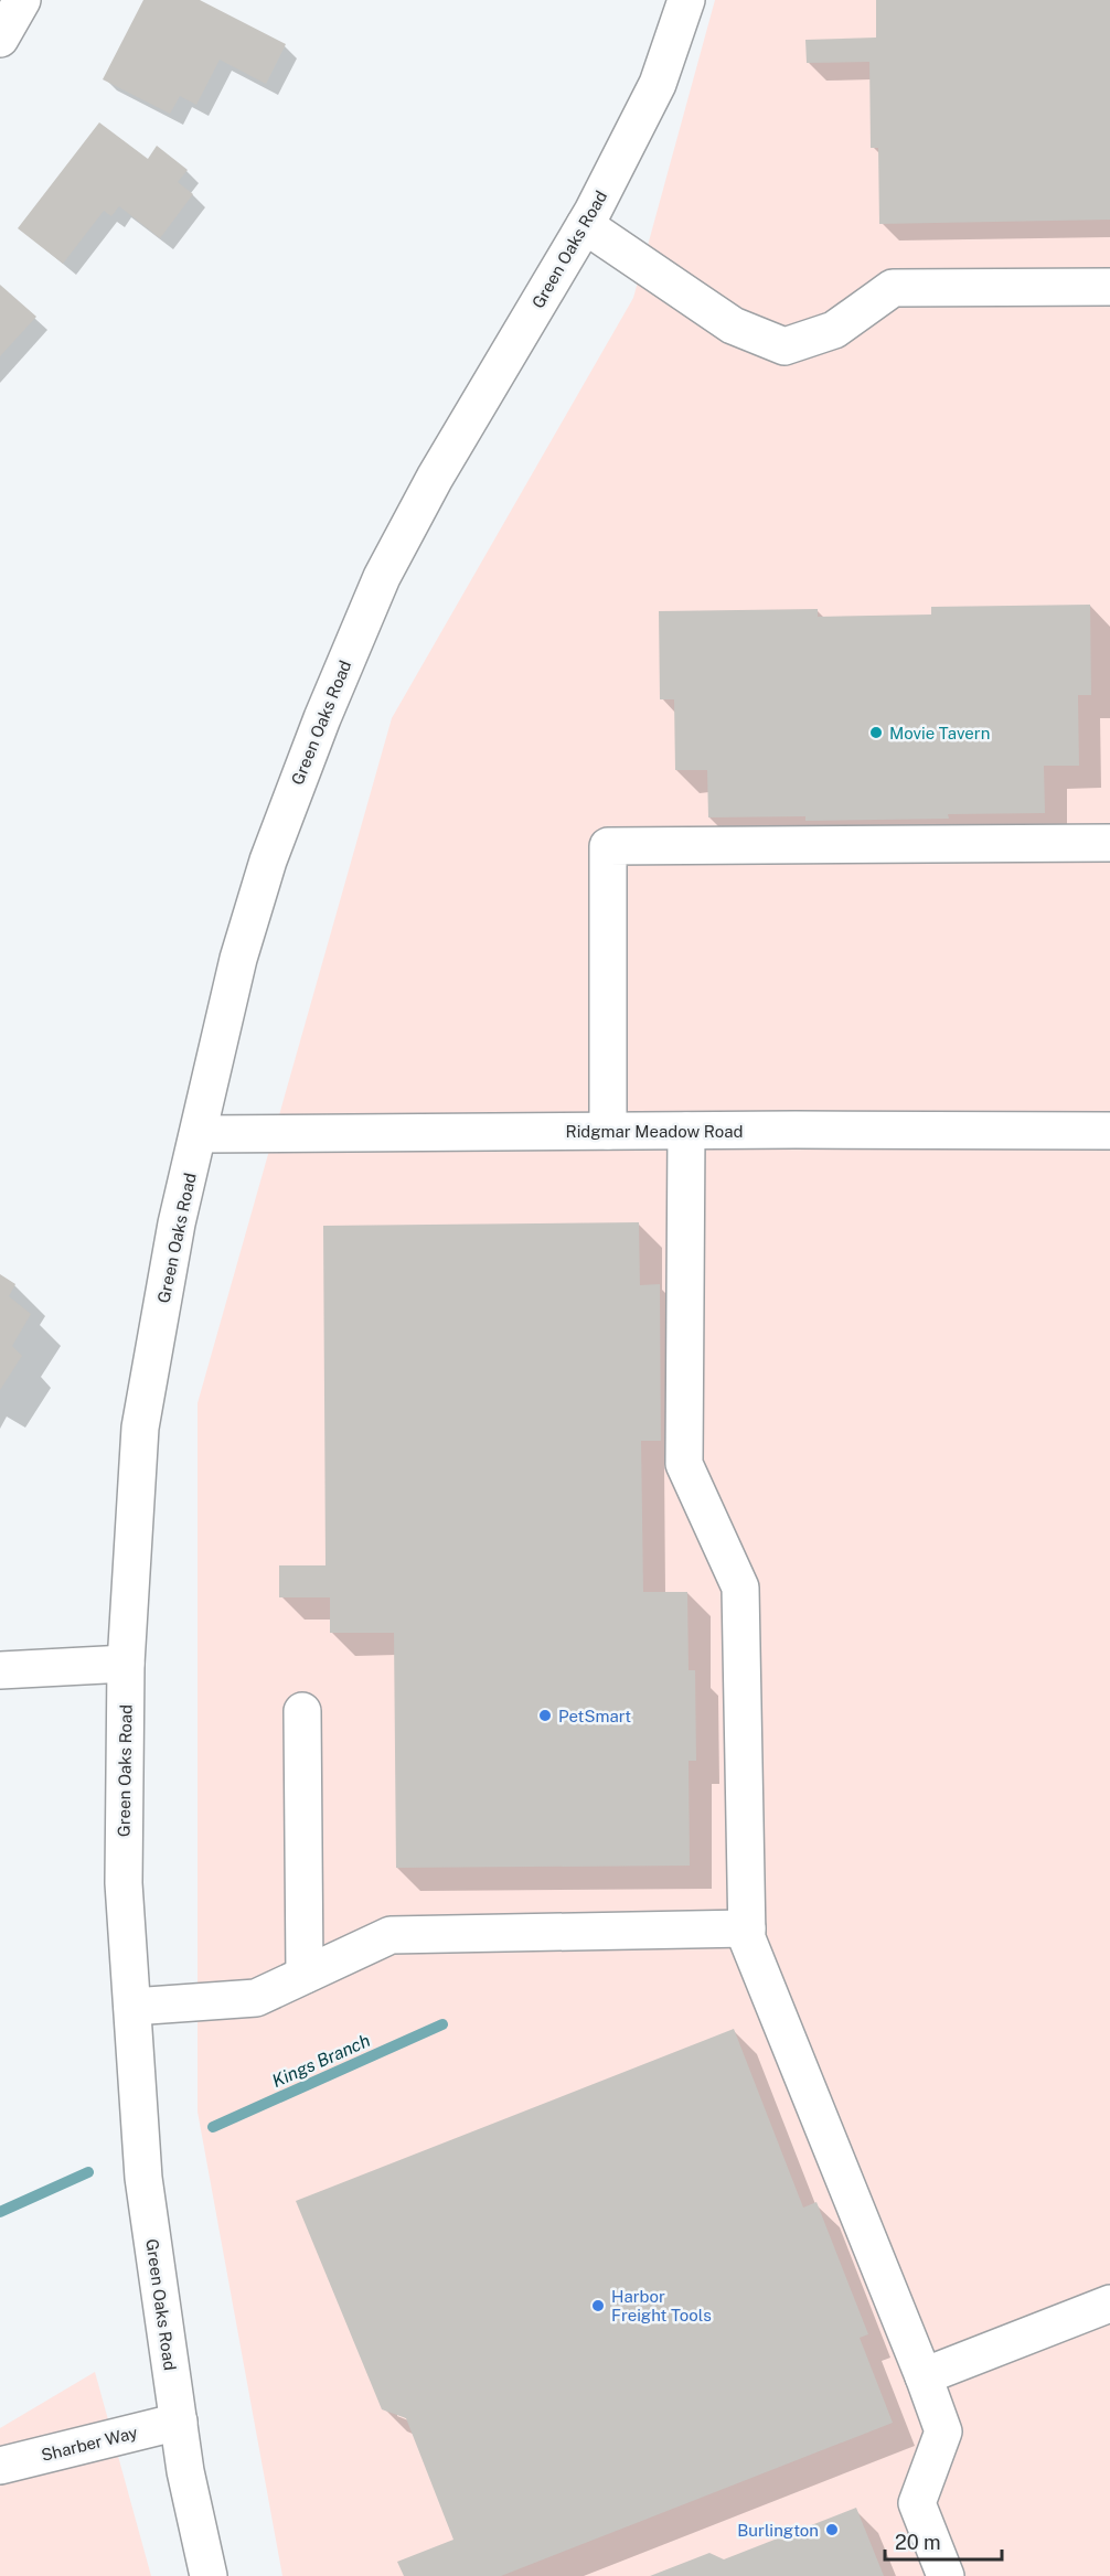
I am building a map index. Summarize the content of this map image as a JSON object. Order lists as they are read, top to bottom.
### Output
{
  "streets": {
    "main road": ["Green Oaks Road", "Ridgmar Meadow Road", "Sharber Way"]
  },
  "crossings": [
    ["Green Oaks Road", "Ridgmar Meadow Road"],
    ["Green Oaks Road", "Sharber Way"]
  ],
  "water": ["Kings Branch"],
  "places": [
    "Movie Tavern",
    "PetSmart",
    "Harbor Freight Tools",
    "Burlington"
  ],
  "scale_bar": "20 m"
}
